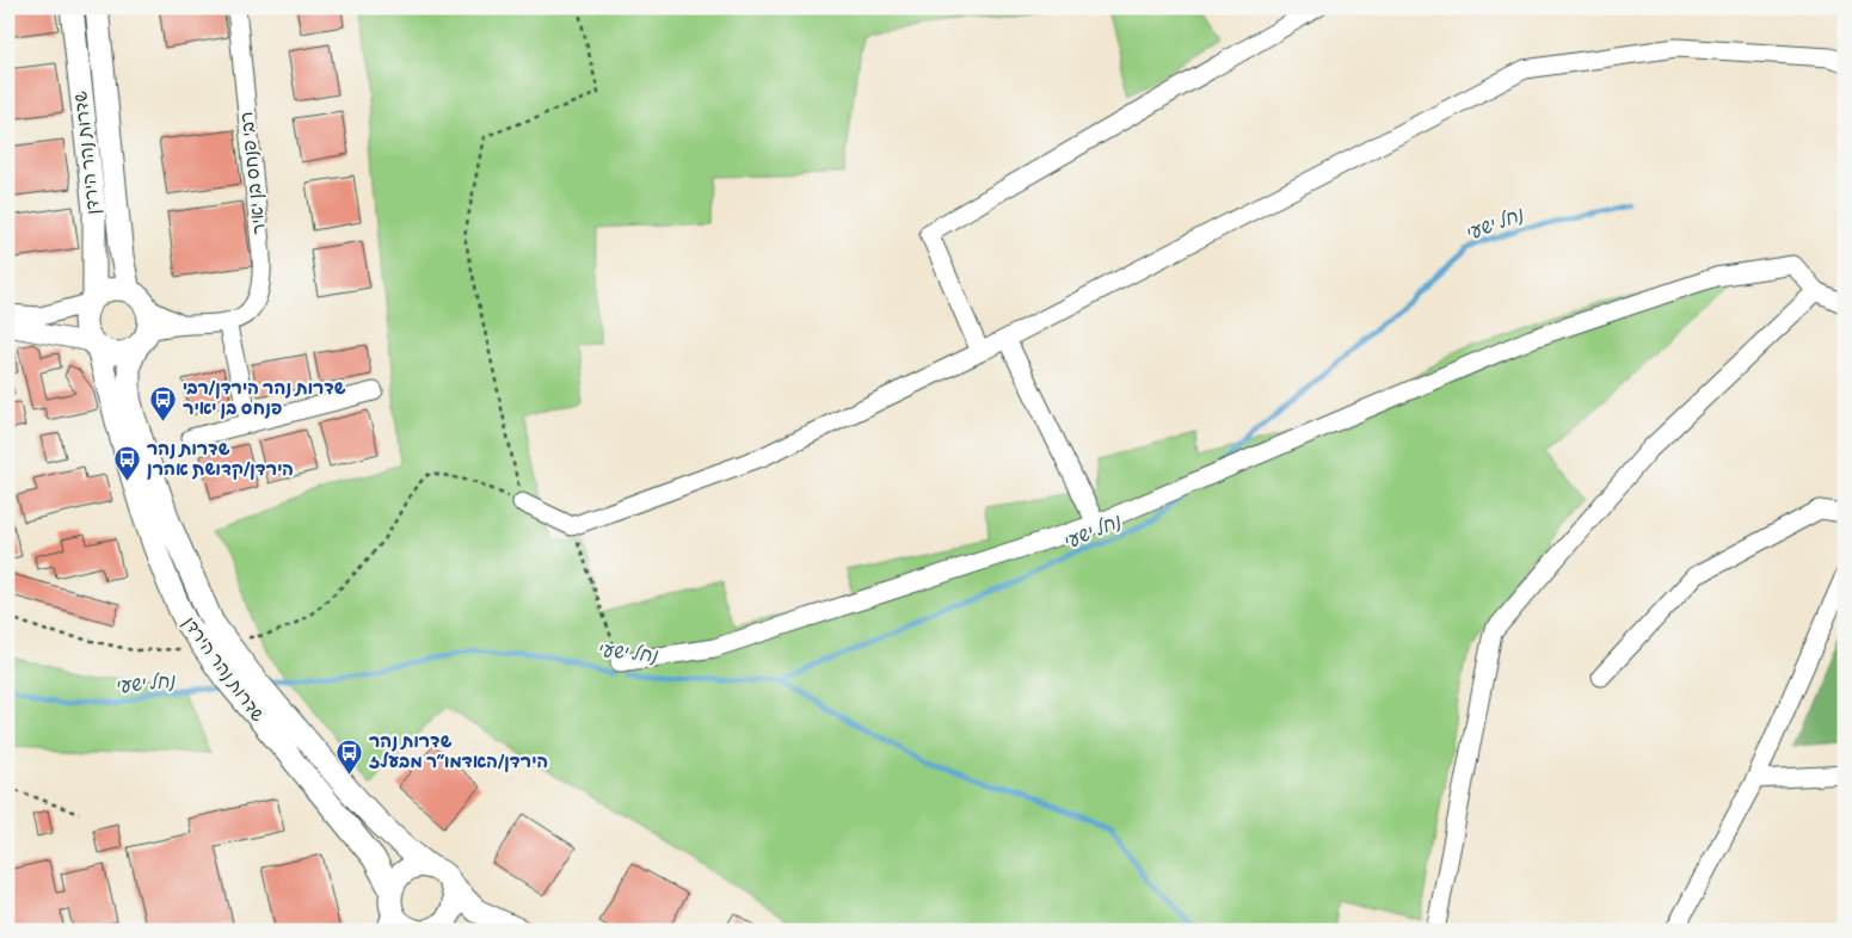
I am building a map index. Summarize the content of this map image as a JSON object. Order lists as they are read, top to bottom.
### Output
{
  "streets": {
    "main road": ["שדרות נהר הירדן"],
    "street": ["רבי פנחס בן יאיר"]
  },
  "crossings": [
    ["שדרות נהר הירדן", "רבי פנחס בן יאיר"]
  ],
  "water": ["נחל ישעי"],
  "places": {
    "bus stop": ["שדרות נהר הירדן/רבי פנחס בן יאיר", "שדרות נהר הירדן/קדושת אהרן", "שדרות נהר הירדן/האדמו״ר מבעלז"]
  }
}
